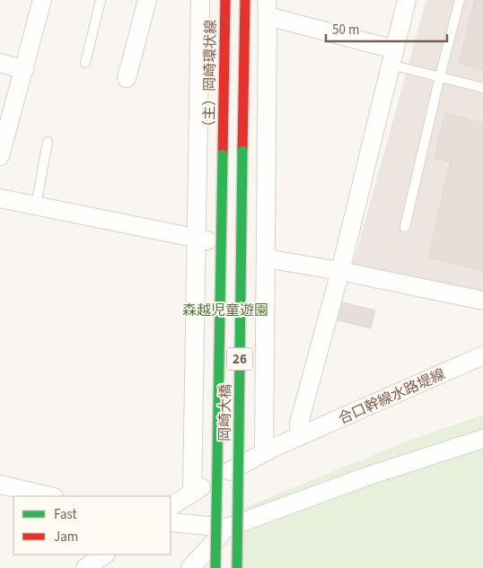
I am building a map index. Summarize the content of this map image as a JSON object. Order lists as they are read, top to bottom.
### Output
{
  "streets": {
    "main road": ["（主）岡崎環状線", "26", "岡崎大橋"],
    "street": ["合口幹線水路堤線"]
  },
  "crossings": [
    ["（主）岡崎環状線", "岡崎大橋"]
  ],
  "parks": ["森越児童遊園"],
  "legend": ["Fast", "Jam"],
  "scale_bar": "50 m"
}
